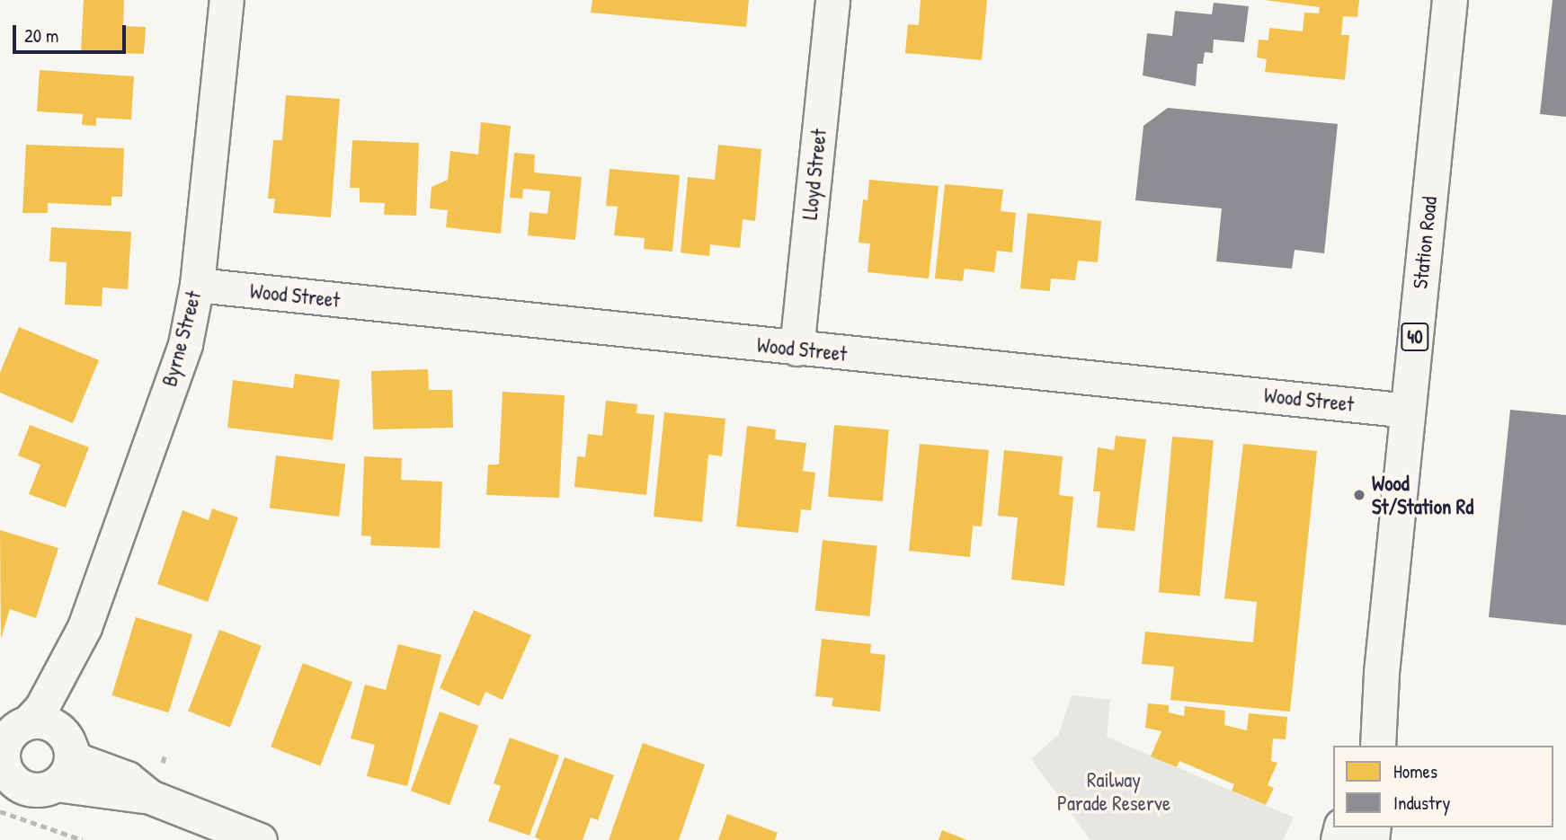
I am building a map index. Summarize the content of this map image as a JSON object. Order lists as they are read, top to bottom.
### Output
{
  "streets": {
    "main road": ["Station Road", "40"],
    "street": ["Lloyd Street", "Wood Street", "Byrne Street"]
  },
  "crossings": [
    ["Lloyd Street", "Wood Street"],
    ["Station Road", "Wood Street"],
    ["Wood Street", "Byrne Street"]
  ],
  "parks": ["Railway Parade Reserve"],
  "places": ["Wood St/Station Rd"],
  "legend": ["Homes", "Industry"],
  "scale_bar": "20 m"
}
